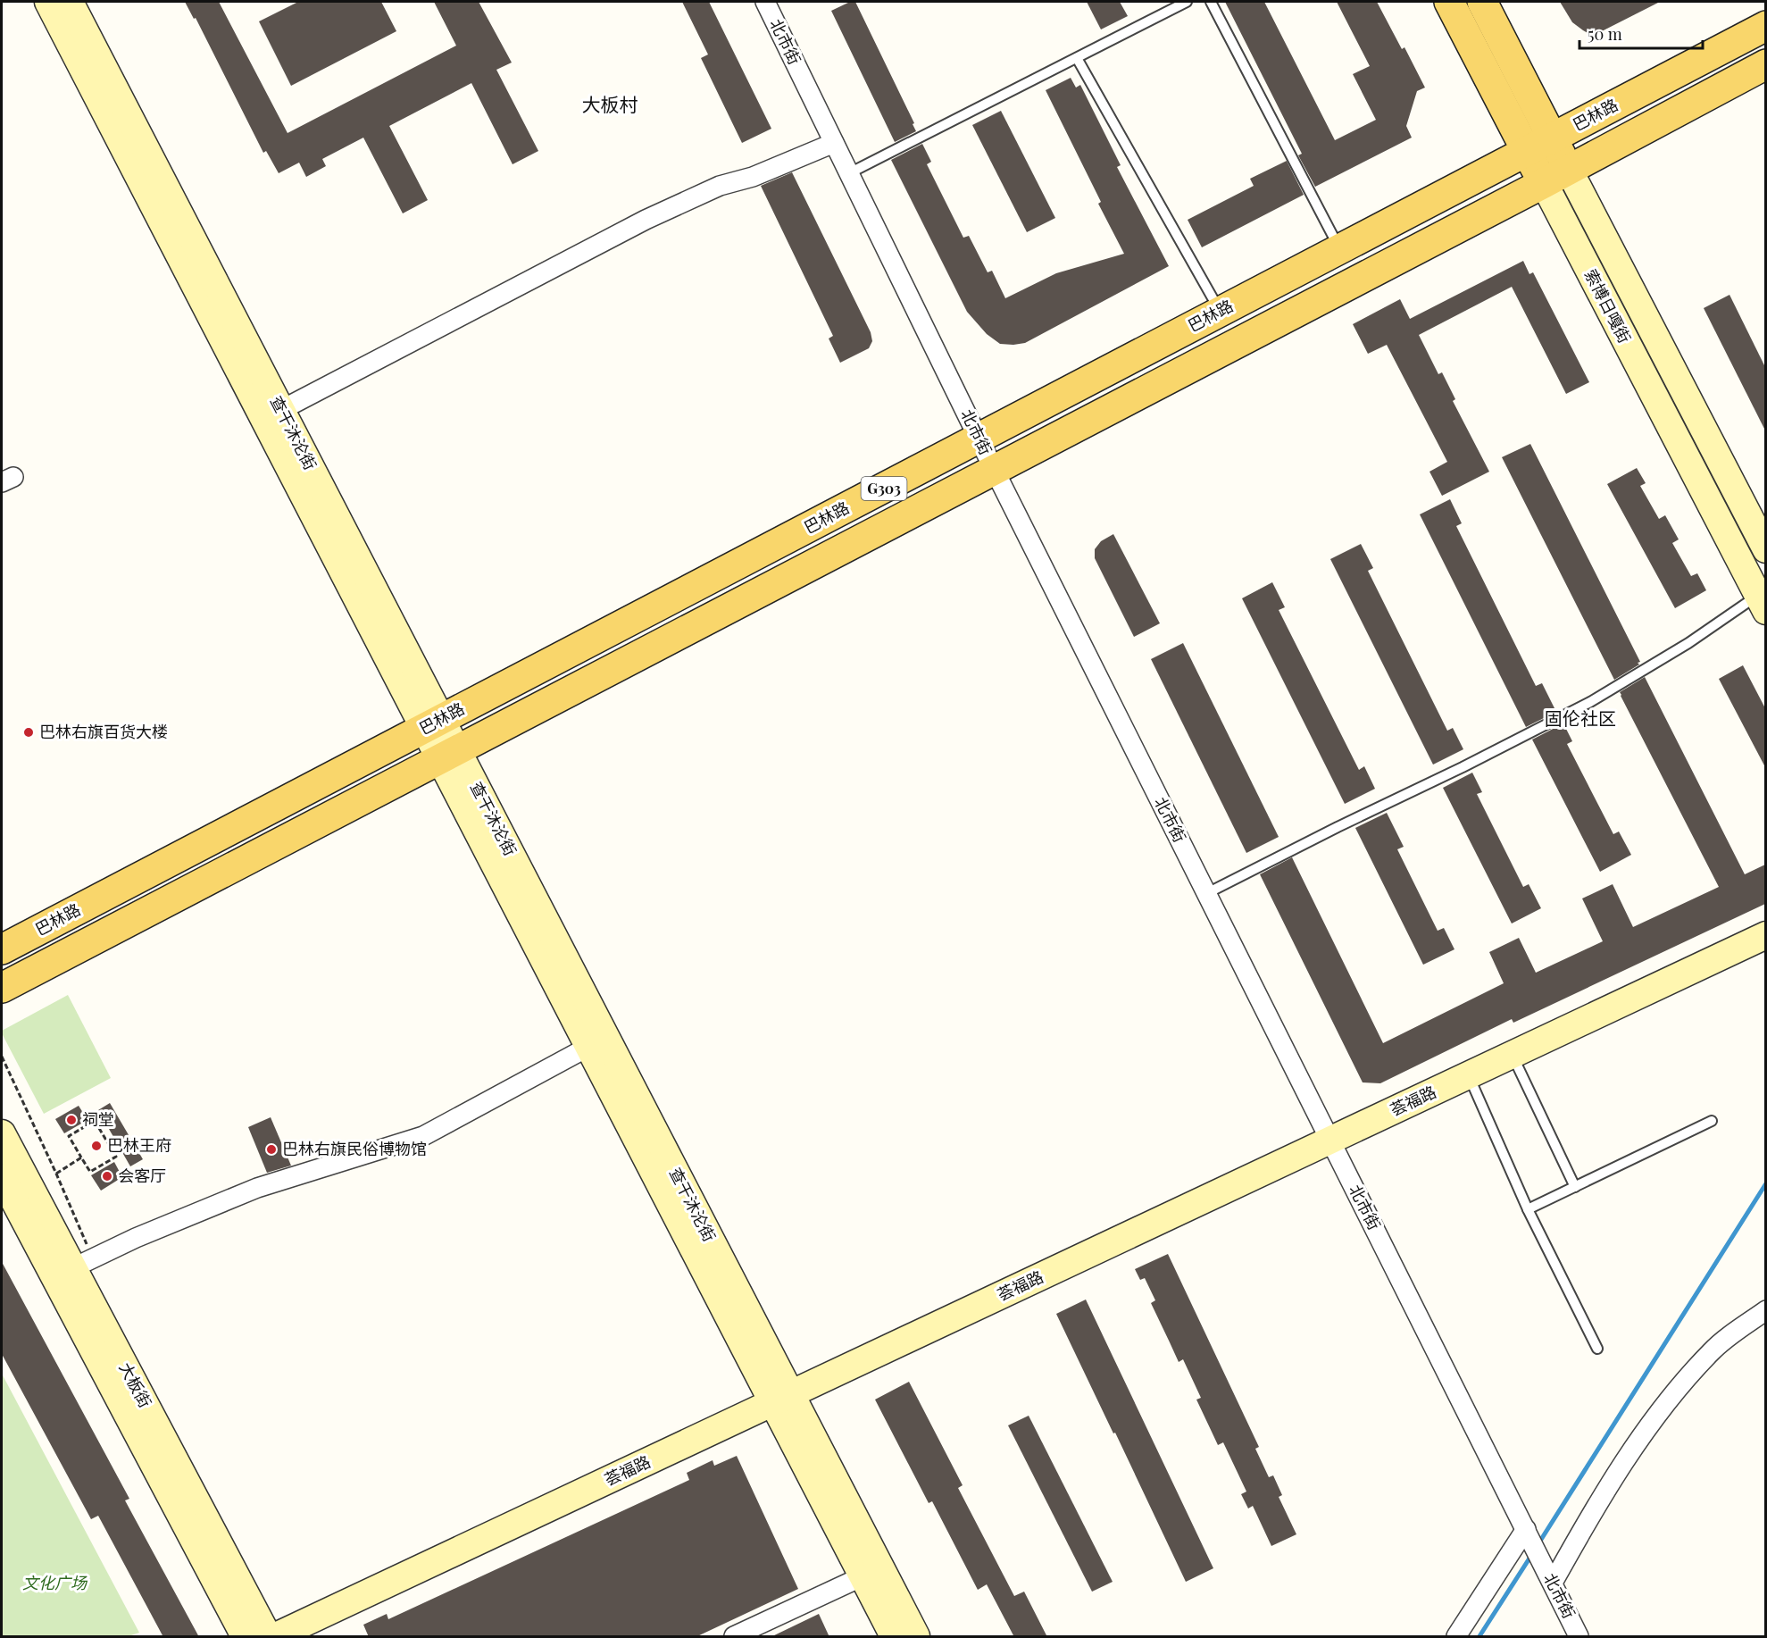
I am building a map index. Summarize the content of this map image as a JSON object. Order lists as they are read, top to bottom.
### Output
{
  "streets": {
    "main road": ["巴林路", "索博日嘎街", "G303"],
    "street": [
      "北市街",
      "查干沐沦街",
      "荟福路",
      "大板街"
    ]
  },
  "crossings": [
    ["北市街", "巴林路"],
    ["北市街", "荟福路"],
    ["巴林路", "索博日嘎街"],
    ["巴林路", "查干沐沦街"],
    ["查干沐沦街", "荟福路"]
  ],
  "districts": ["大板村", "固伦社区"],
  "parks": ["文化广场"],
  "places": [
    "巴林右旗百货大楼",
    "祠堂",
    "巴林王府",
    "巴林右旗民俗博物馆",
    "会客厅"
  ],
  "scale_bar": "50 m"
}
